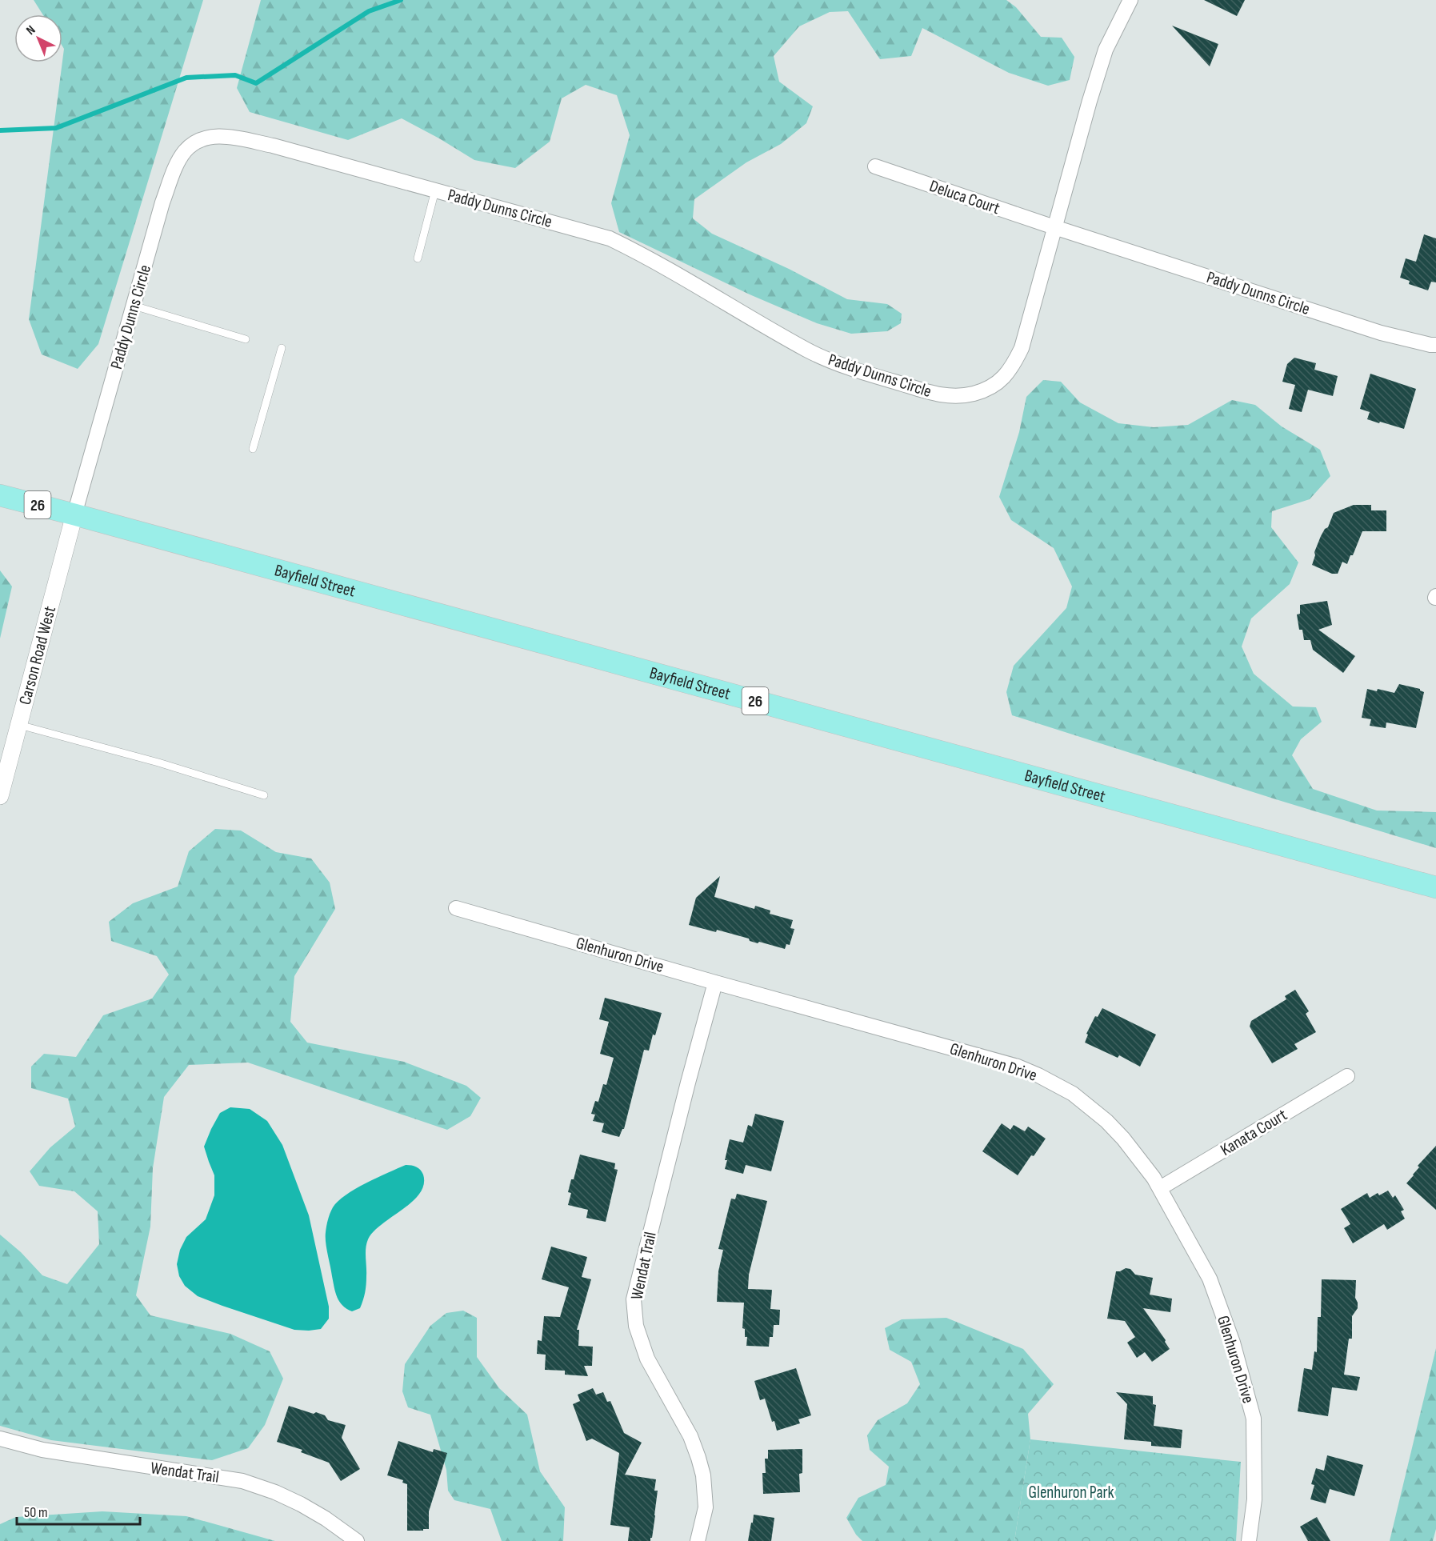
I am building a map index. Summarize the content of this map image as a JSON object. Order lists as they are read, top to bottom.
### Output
{
  "streets": {
    "main road": ["26", "Bayfield Street"],
    "street": [
      "Deluca Court",
      "Paddy Dunns Circle",
      "Carson Road West",
      "Glenhuron Drive",
      "Kanata Court",
      "Wendat Trail"
    ]
  },
  "crossings": [
    ["Deluca Court", "Paddy Dunns Circle"],
    ["Paddy Dunns Circle", "Bayfield Street"],
    ["Paddy Dunns Circle", "Carson Road West"],
    ["Bayfield Street", "Carson Road West"],
    ["Glenhuron Drive", "Kanata Court"],
    ["Glenhuron Drive", "Wendat Trail"]
  ],
  "parks": ["Glenhuron Park"],
  "scale_bar": "50 m",
  "north": "top left"
}
